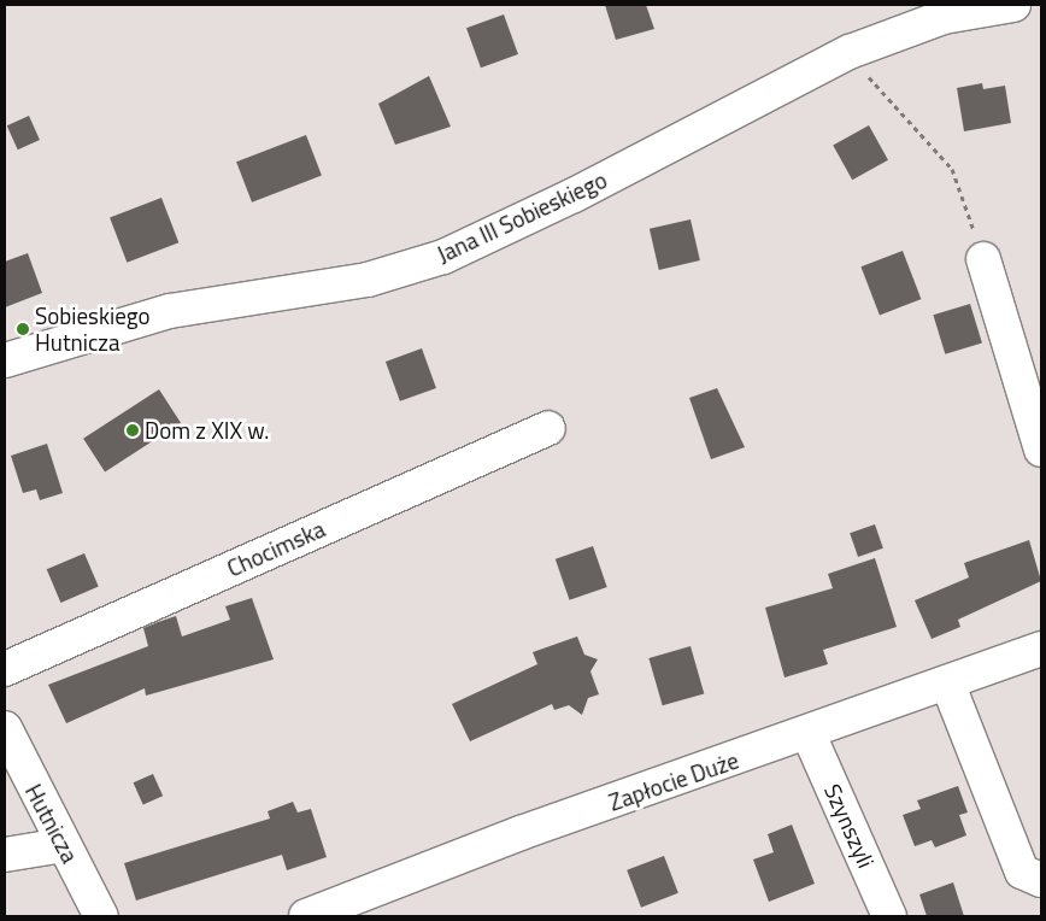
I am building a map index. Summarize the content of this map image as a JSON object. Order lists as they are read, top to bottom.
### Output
{
  "streets": {
    "street": [
      "Jana III Sobieskiego",
      "Chocimska",
      "Zapłocie Duże",
      "Hutnicza",
      "Szynszyli"
    ]
  },
  "crossings": [
    ["Zapłocie Duże", "Szynszyli"]
  ],
  "places": ["Sobieskiego Hutnicza", "Dom z XIX w."]
}
